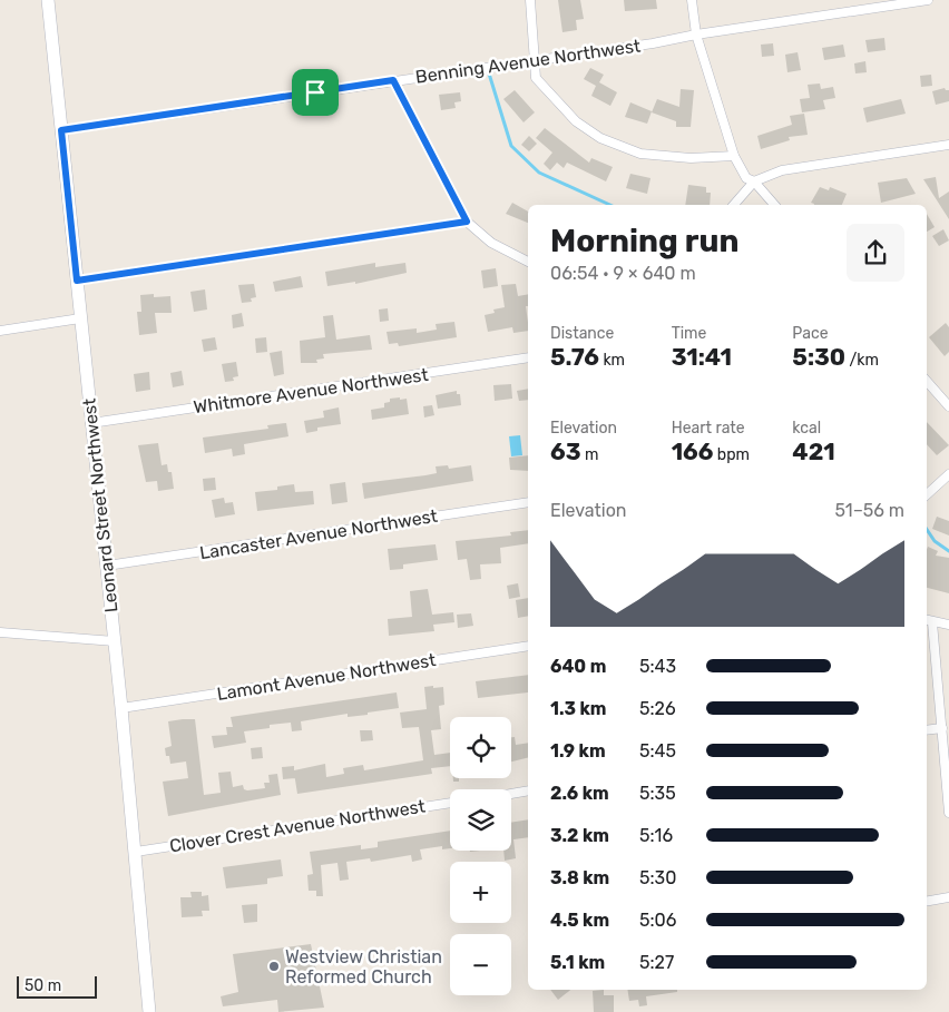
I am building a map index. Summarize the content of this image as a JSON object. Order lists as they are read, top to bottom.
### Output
{
  "streets": {
    "main road": ["Leonard Street Northwest"],
    "street": [
      "Benning Avenue Northwest",
      "Whitmore Avenue Northwest",
      "Lancaster Avenue Northwest",
      "Lamont Avenue Northwest",
      "Clover Crest Avenue Northwest"
    ]
  },
  "crossings": [
    ["Benning Avenue Northwest", "Leonard Street Northwest"],
    ["Whitmore Avenue Northwest", "Leonard Street Northwest"],
    ["Leonard Street Northwest", "Lancaster Avenue Northwest"],
    ["Leonard Street Northwest", "Lamont Avenue Northwest"],
    ["Leonard Street Northwest", "Clover Crest Avenue Northwest"]
  ],
  "places": ["Westview Christian Reformed Church"],
  "scale_bar": "50 m",
  "page": {
    "heading": ["Morning run", "06:54 · 9 × 640 m"],
    "stats": [
      ["Distance", "5.76 km"],
      ["Time", "31:41"],
      ["Pace", "5:30 /km"],
      ["Elevation", "63 m"],
      ["Heart rate", "166 bpm"],
      ["kcal", "421"]
    ],
    "chart": ["Elevation", "51–56 m"],
    "list": [
      {
        "name": "640 m",
        "note": "5:43"
      },
      {
        "name": "1.3 km",
        "note": "5:26"
      },
      {
        "name": "1.9 km",
        "note": "5:45"
      },
      {
        "name": "2.6 km",
        "note": "5:35"
      },
      {
        "name": "3.2 km",
        "note": "5:16"
      },
      {
        "name": "3.8 km",
        "note": "5:30"
      },
      {
        "name": "4.5 km",
        "note": "5:06"
      },
      {
        "name": "5.1 km",
        "note": "5:27"
      }
    ],
    "map_buttons": ["+", "−"],
    "scale": "50 m"
  }
}
